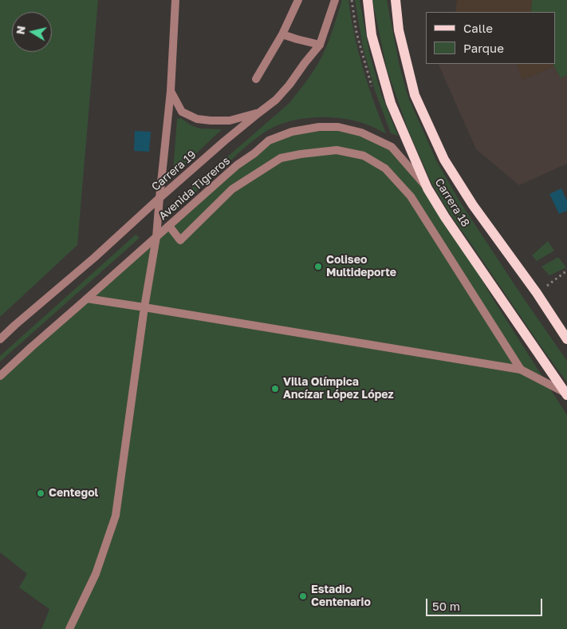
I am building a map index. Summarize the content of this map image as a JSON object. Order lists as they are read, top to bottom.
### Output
{
  "streets": {
    "main road": ["Carrera 18"],
    "street": ["Carrera 19", "Avenida Tigreros"]
  },
  "crossings": [
    ["Avenida Tigreros", "Carrera 18"]
  ],
  "places": [
    "Coliseo Multideporte",
    "Villa Olímpica Ancízar López López",
    "Centegol",
    "Estadio Centenario"
  ],
  "legend": ["Calle", "Parque"],
  "scale_bar": "50 m",
  "north": "left"
}
